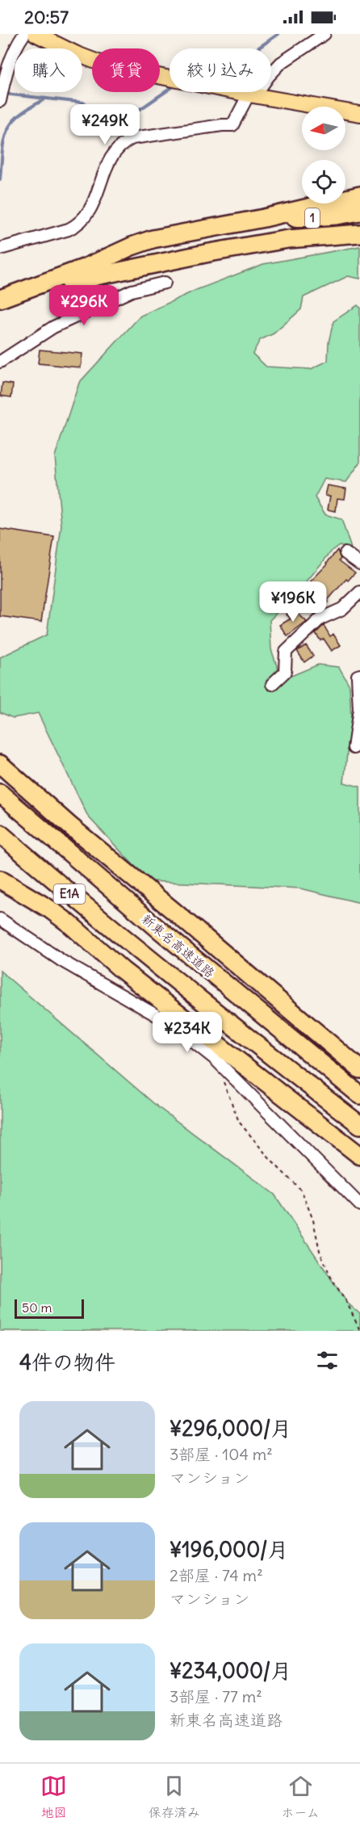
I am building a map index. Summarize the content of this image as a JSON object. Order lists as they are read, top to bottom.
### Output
{
  "streets": {
    "highway": ["1", "E1A", "新東名高速道路"]
  },
  "scale_bar": "50 m",
  "north": "left",
  "page": {
    "status": "20:57",
    "chip": ["購入", "賃貸", "絞り込み"],
    "price": [
      "¥249K",
      "¥296K",
      "¥196K",
      "¥234K"
    ],
    "scale": "50 m",
    "heading": "4件の物件",
    "list": [
      {
        "name": "¥296,000/月",
        "note": "3部屋 · 104 m² · マンション"
      },
      {
        "name": "¥196,000/月",
        "note": "2部屋 · 74 m² · マンション"
      },
      {
        "name": "¥234,000/月",
        "note": "3部屋 · 77 m² · 新東名高速道路"
      }
    ],
    "tabs": ["地図", "保存済み", "ホーム"]
  }
}
